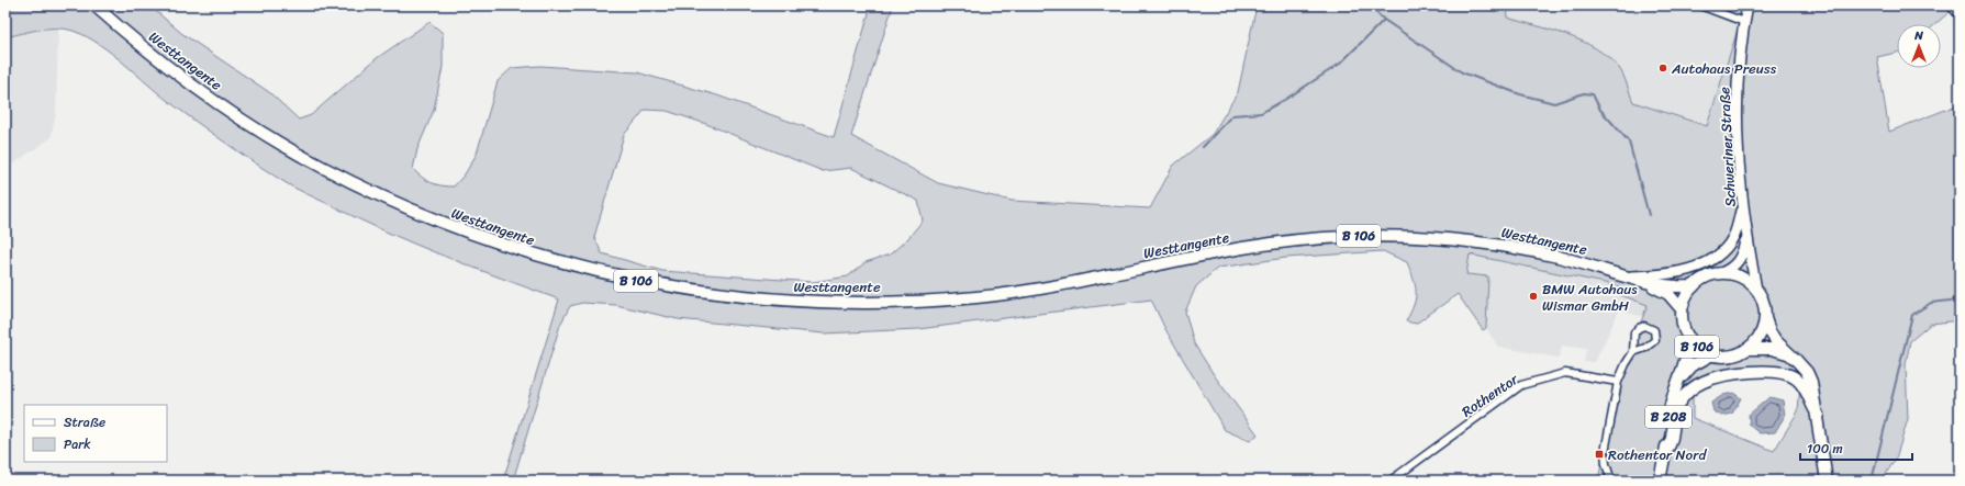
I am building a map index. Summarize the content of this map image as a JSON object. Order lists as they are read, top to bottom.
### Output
{
  "streets": {
    "main road": [
      "Westtangente",
      "Schweriner Straße",
      "B 106",
      "B 208"
    ],
    "street": ["Rothentor"]
  },
  "crossings": [
    ["Westtangente", "Schweriner Straße"],
    ["Westtangente", "B 106"],
    ["Westtangente", "B 208"],
    ["Schweriner Straße", "B 106"],
    ["Schweriner Straße", "B 208"],
    ["B 106", "B 208"]
  ],
  "places": {
    "other": ["Autohaus Preuss", "BMW Autohaus Wismar GmbH"],
    "transit": ["Rothentor Nord"]
  },
  "legend": ["Straße", "Park"],
  "scale_bar": "100 m",
  "north": "top"
}
